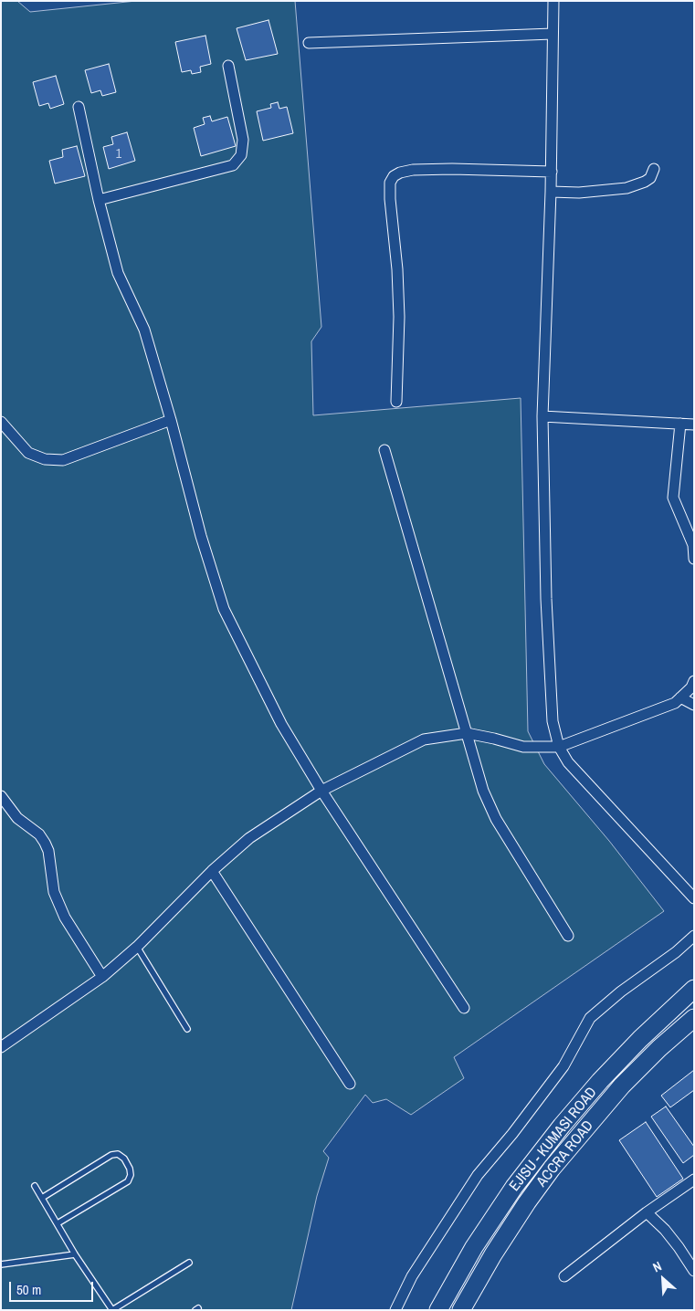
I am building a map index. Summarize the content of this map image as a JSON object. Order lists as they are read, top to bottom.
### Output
{
  "streets": {
    "highway": ["EJISU - KUMASI ROAD", "ACCRA ROAD"]
  },
  "house_numbers": ["1"],
  "scale_bar": "50 m",
  "north": "top left"
}
